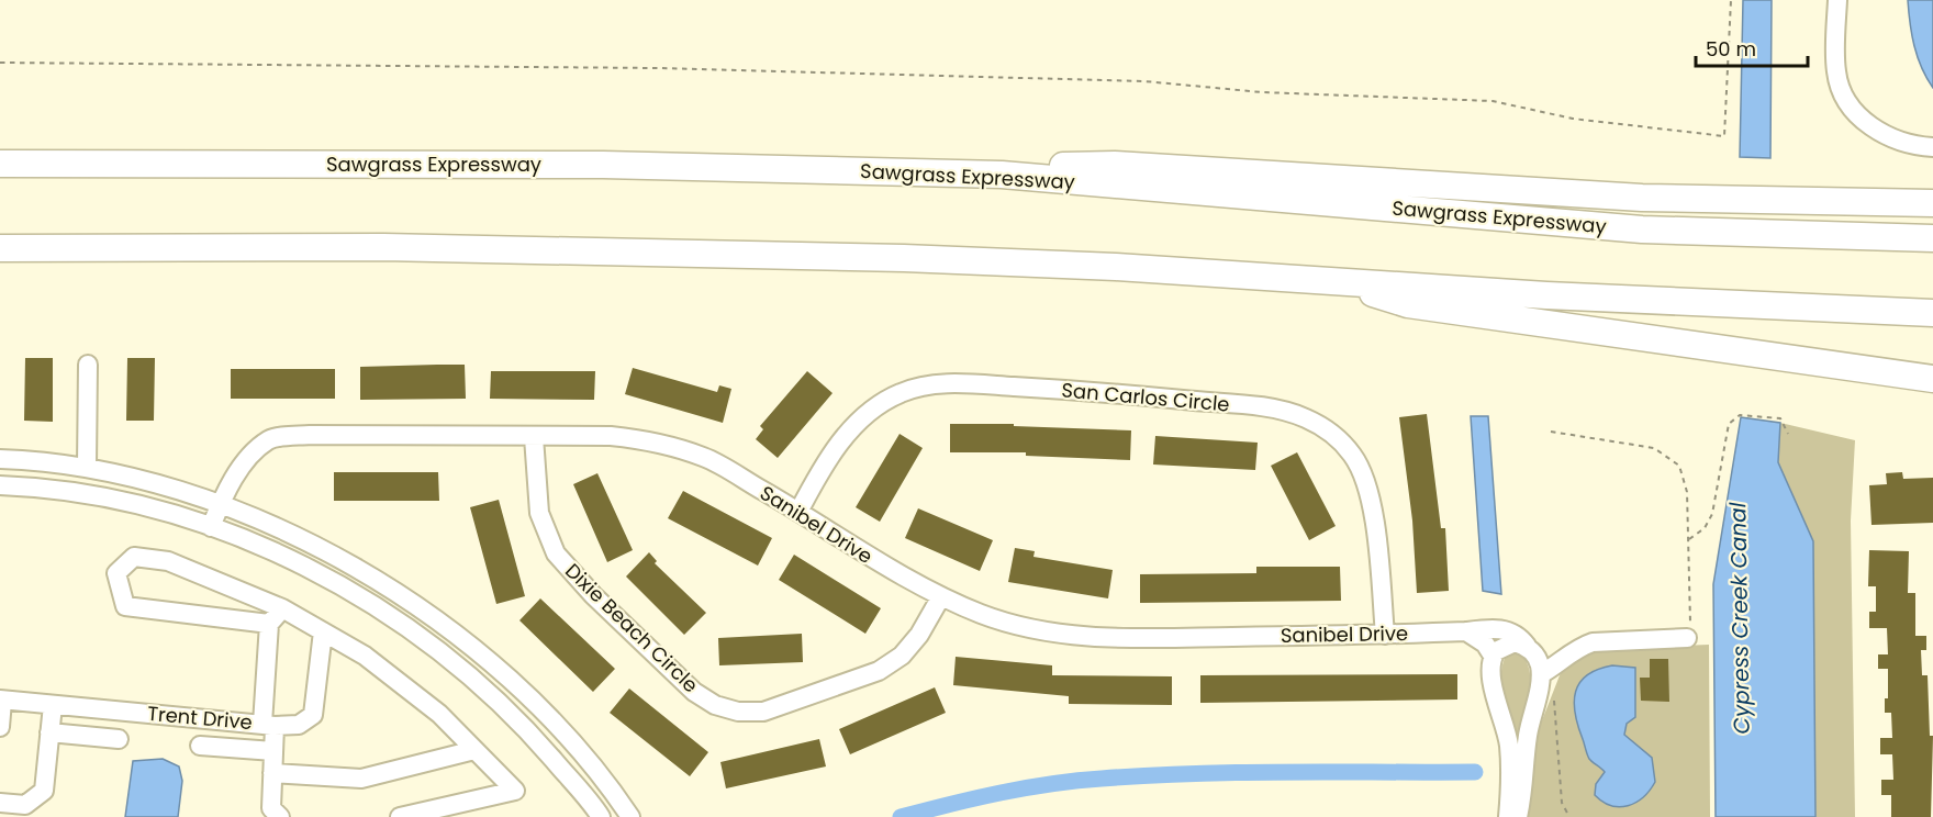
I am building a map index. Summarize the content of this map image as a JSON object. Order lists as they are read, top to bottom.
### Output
{
  "streets": {
    "highway": ["Sawgrass Expressway"],
    "street": [
      "San Carlos Circle",
      "Sanibel Drive",
      "Dixie Beach Circle",
      "Trent Drive"
    ]
  },
  "crossings": [
    ["San Carlos Circle", "Sanibel Drive"],
    ["Sanibel Drive", "Dixie Beach Circle"]
  ],
  "water": ["Cypress Creek Canal"],
  "scale_bar": "50 m"
}
